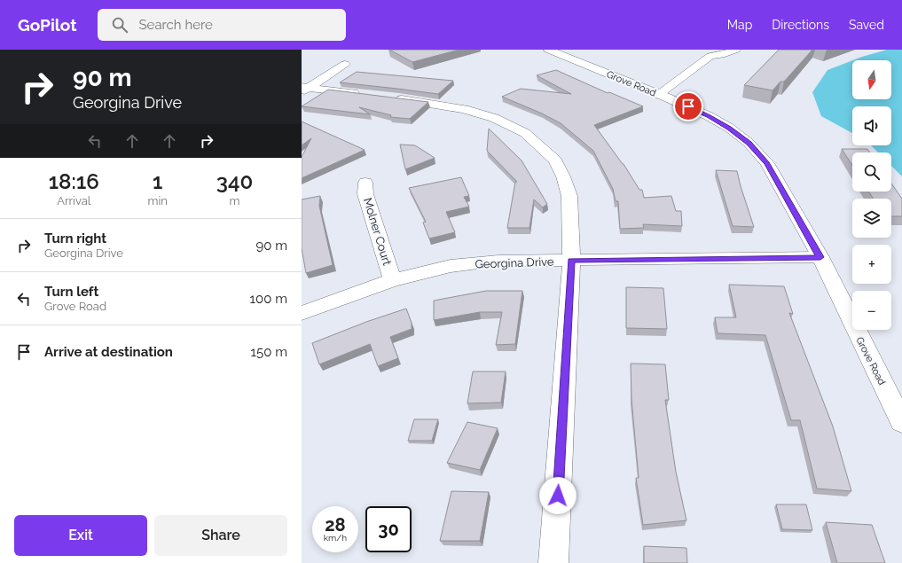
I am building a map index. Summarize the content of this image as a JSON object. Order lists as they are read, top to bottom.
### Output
{
  "streets": {
    "street": ["Grove Road", "Molner Court", "Georgina Drive"]
  },
  "crossings": [
    ["Grove Road", "Georgina Drive"],
    ["Molner Court", "Georgina Drive"]
  ],
  "north": "bottom",
  "page": {
    "header": "GoPilot",
    "search": "Search here",
    "nav": ["Map", "Directions", "Saved"],
    "turn": ["90 m", "Georgina Drive"],
    "map_buttons": ["+", "−"],
    "eta": [
      "18:16",
      "Arrival",
      "1",
      "min",
      "340",
      "m"
    ],
    "list": [
      {
        "name": "Turn right",
        "note": "Georgina Drive",
        "value": "90 m"
      },
      {
        "name": "Turn left",
        "note": "Grove Road",
        "value": "100 m"
      },
      {
        "name": "Arrive at destination",
        "value": "150 m"
      }
    ],
    "speed": "28 km/h",
    "limit": "30",
    "buttons": ["Exit", "Share"]
  }
}
